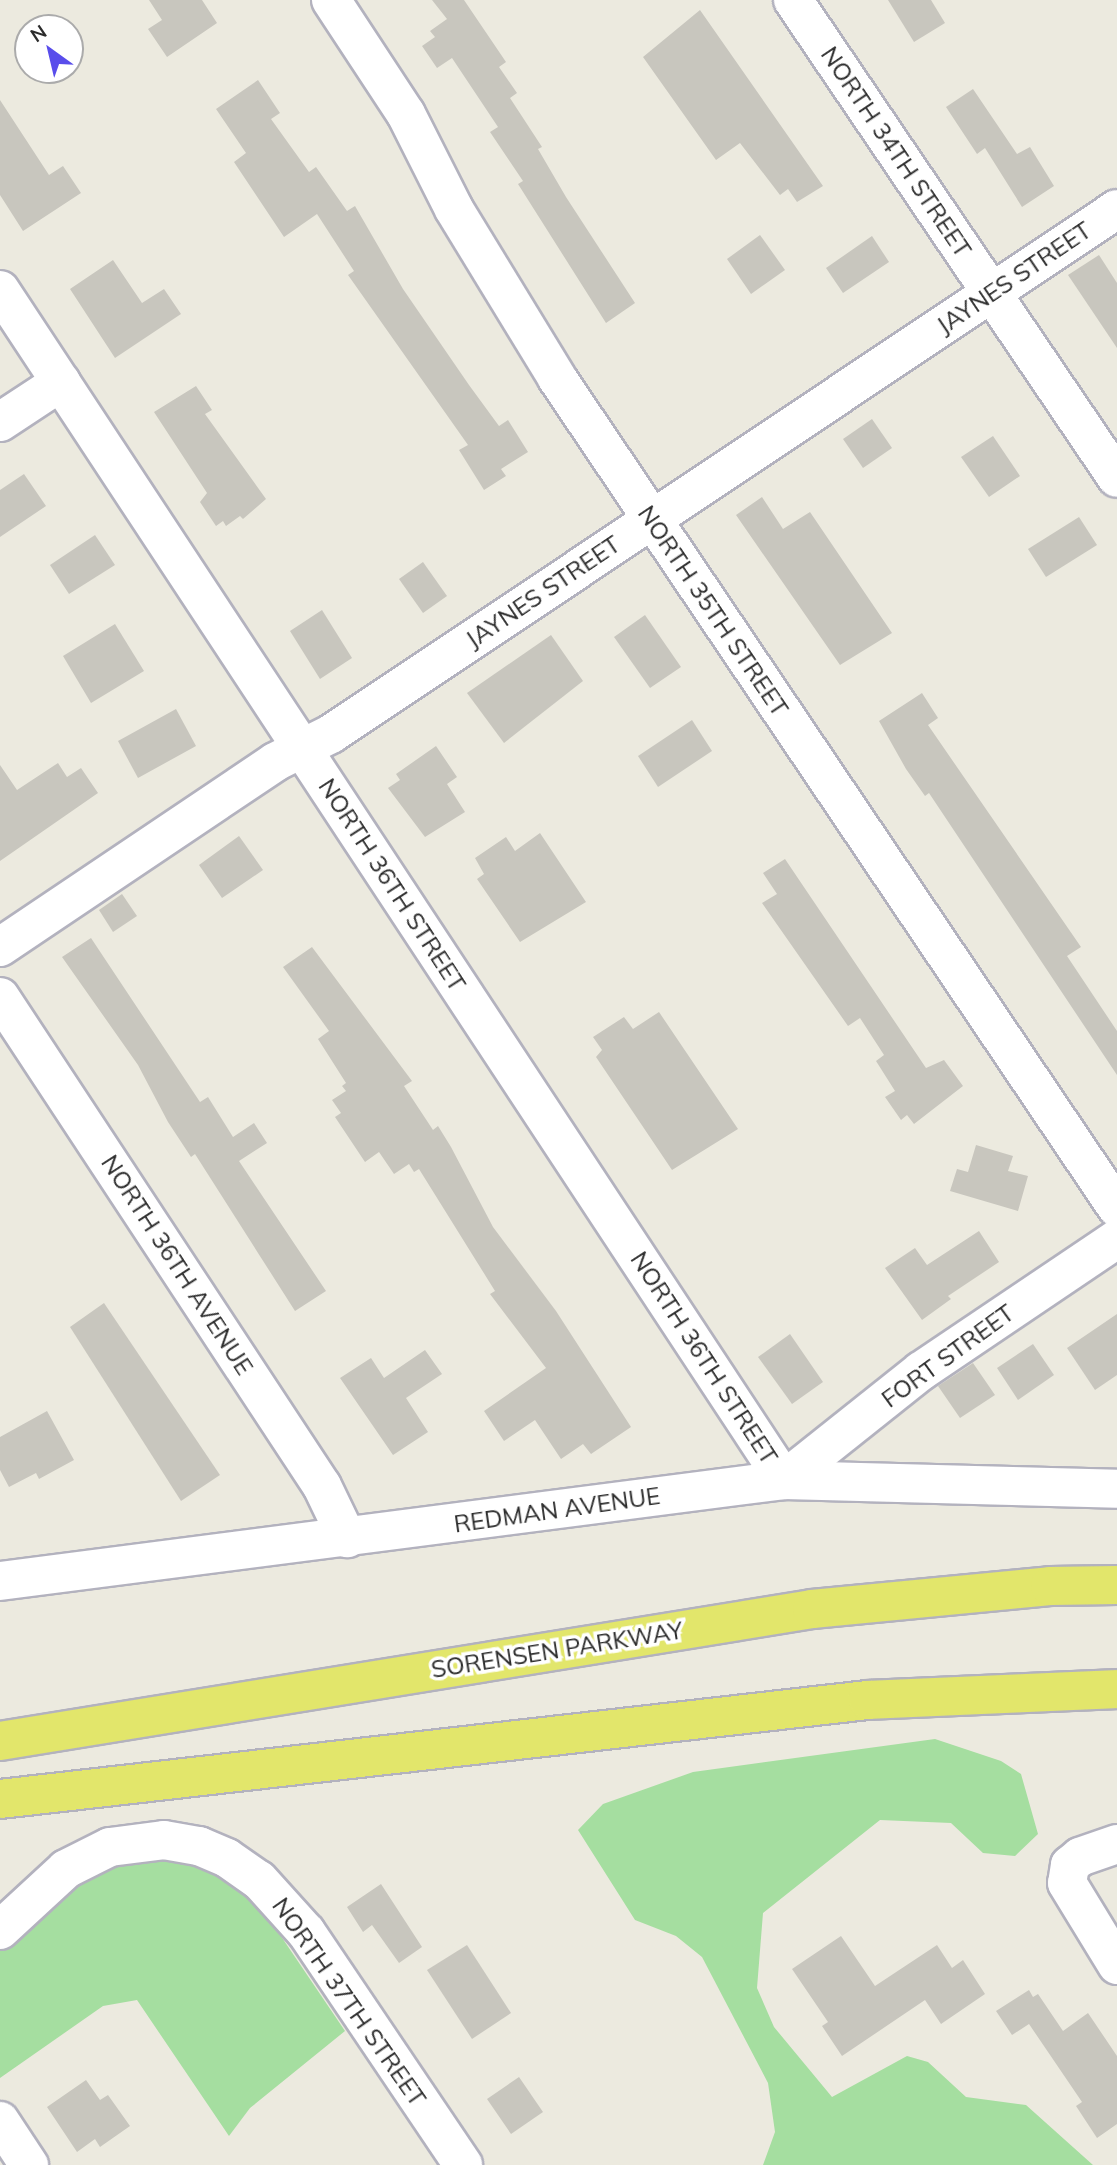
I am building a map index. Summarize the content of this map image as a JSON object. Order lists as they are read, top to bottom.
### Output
{
  "streets": {
    "main road": ["SORENSEN PARKWAY"],
    "street": [
      "NORTH 34TH STREET",
      "JAYNES STREET",
      "NORTH 35TH STREET",
      "NORTH 36TH STREET",
      "NORTH 36TH AVENUE",
      "FORT STREET",
      "REDMAN AVENUE",
      "NORTH 37TH STREET"
    ]
  },
  "crossings": [
    ["NORTH 34TH STREET", "JAYNES STREET"],
    ["JAYNES STREET", "NORTH 35TH STREET"],
    ["JAYNES STREET", "NORTH 36TH STREET"],
    ["NORTH 36TH STREET", "FORT STREET"],
    ["NORTH 36TH STREET", "REDMAN AVENUE"],
    ["NORTH 36TH AVENUE", "REDMAN AVENUE"],
    ["FORT STREET", "REDMAN AVENUE"]
  ],
  "north": "top left"
}
